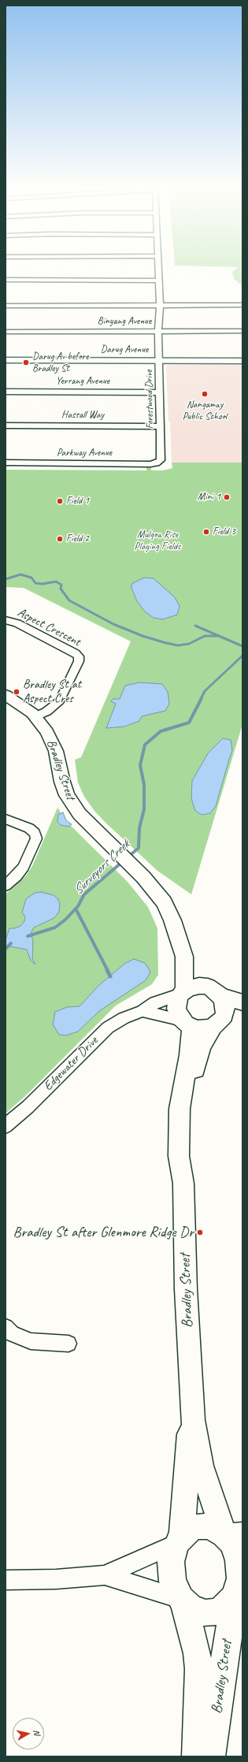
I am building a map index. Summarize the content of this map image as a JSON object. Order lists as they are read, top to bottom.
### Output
{
  "streets": {
    "street": [
      "Binyang Avenue",
      "Darug Avenue",
      "Yerrang Avenue",
      "Forestwood Drive",
      "Hassall Way",
      "Parkway Avenue",
      "Aspect Crescent",
      "Bradley Street",
      "Edgewater Drive"
    ]
  },
  "crossings": [
    ["Binyang Avenue", "Forestwood Drive"],
    ["Darug Avenue", "Forestwood Drive"],
    ["Yerrang Avenue", "Forestwood Drive"],
    ["Forestwood Drive", "Hassall Way"],
    ["Forestwood Drive", "Parkway Avenue"],
    ["Aspect Crescent", "Bradley Street"],
    ["Bradley Street", "Edgewater Drive"]
  ],
  "water": ["Surveyors Creek"],
  "parks": ["Mulgoa Rise Playing Fields"],
  "places": [
    "Darug Av before Bradley St",
    "Nangamay Public School",
    "Mini 1",
    "Field 1",
    "Field 3",
    "Field 2",
    "Bradley St at Aspect Cres",
    "Bradley St after Glenmore Ridge Dr"
  ],
  "north": "right"
}
